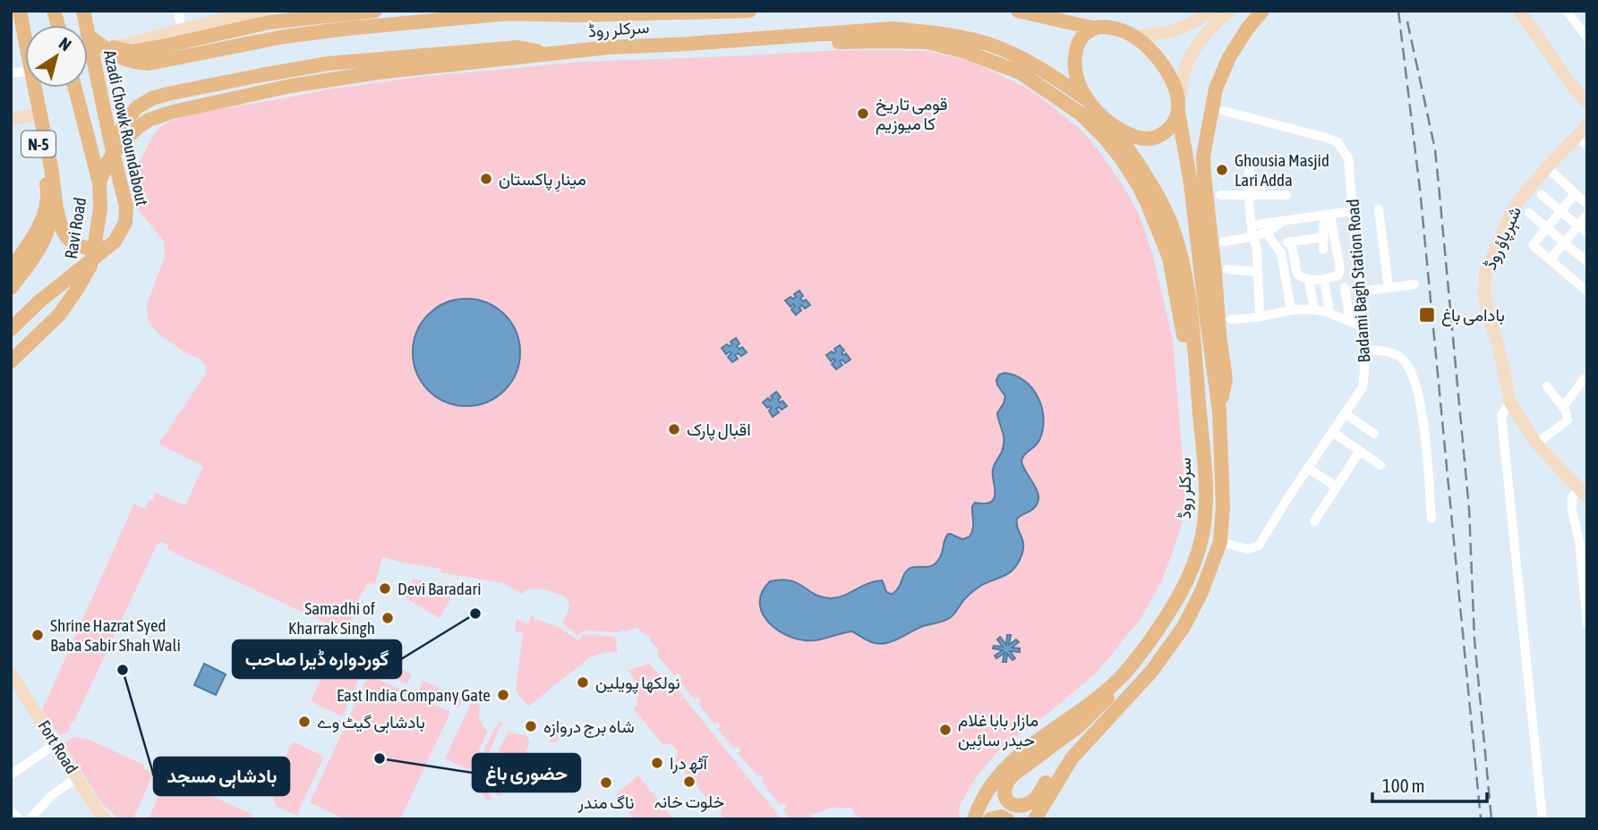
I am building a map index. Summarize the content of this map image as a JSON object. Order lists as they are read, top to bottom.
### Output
{
  "streets": {
    "main road": [
      "سرکلر روڈ",
      "Azadi Chowk Roundabout",
      "N-5",
      "Ravi Road",
      "شېرپاؤ روڈ",
      "Fort Road"
    ],
    "street": ["Badami Bagh Station Road"]
  },
  "crossings": [
    ["سرکلر روڈ", "Azadi Chowk Roundabout"],
    ["سرکلر روڈ", "Ravi Road"]
  ],
  "places": {
    "other": [
      "قومی تاریخ کا میوزیم",
      "Ghousia Masjid Lari Adda",
      "مینارِ پاکستان",
      "اقبال پارک",
      "Devi Baradari",
      "گوردوارہ ڈیرا صاحب",
      "Samadhi of Kharrak Singh",
      "Shrine Hazrat Syed Baba Sabir Shah Wali",
      "بادشاہی مسجد",
      "نولکھا پویلین",
      "East India Company Gate",
      "بادشاہی گیٹ وے",
      "شاہ برج دروازہ",
      "مازار بابا غلام حیدر سائِین",
      "حضوری باغ",
      "آٹھ درا",
      "خلوت خانہ",
      "ناگ مندر"
    ],
    "transit": ["بادامی باغ"]
  },
  "scale_bar": "100 m",
  "north": "top right"
}
